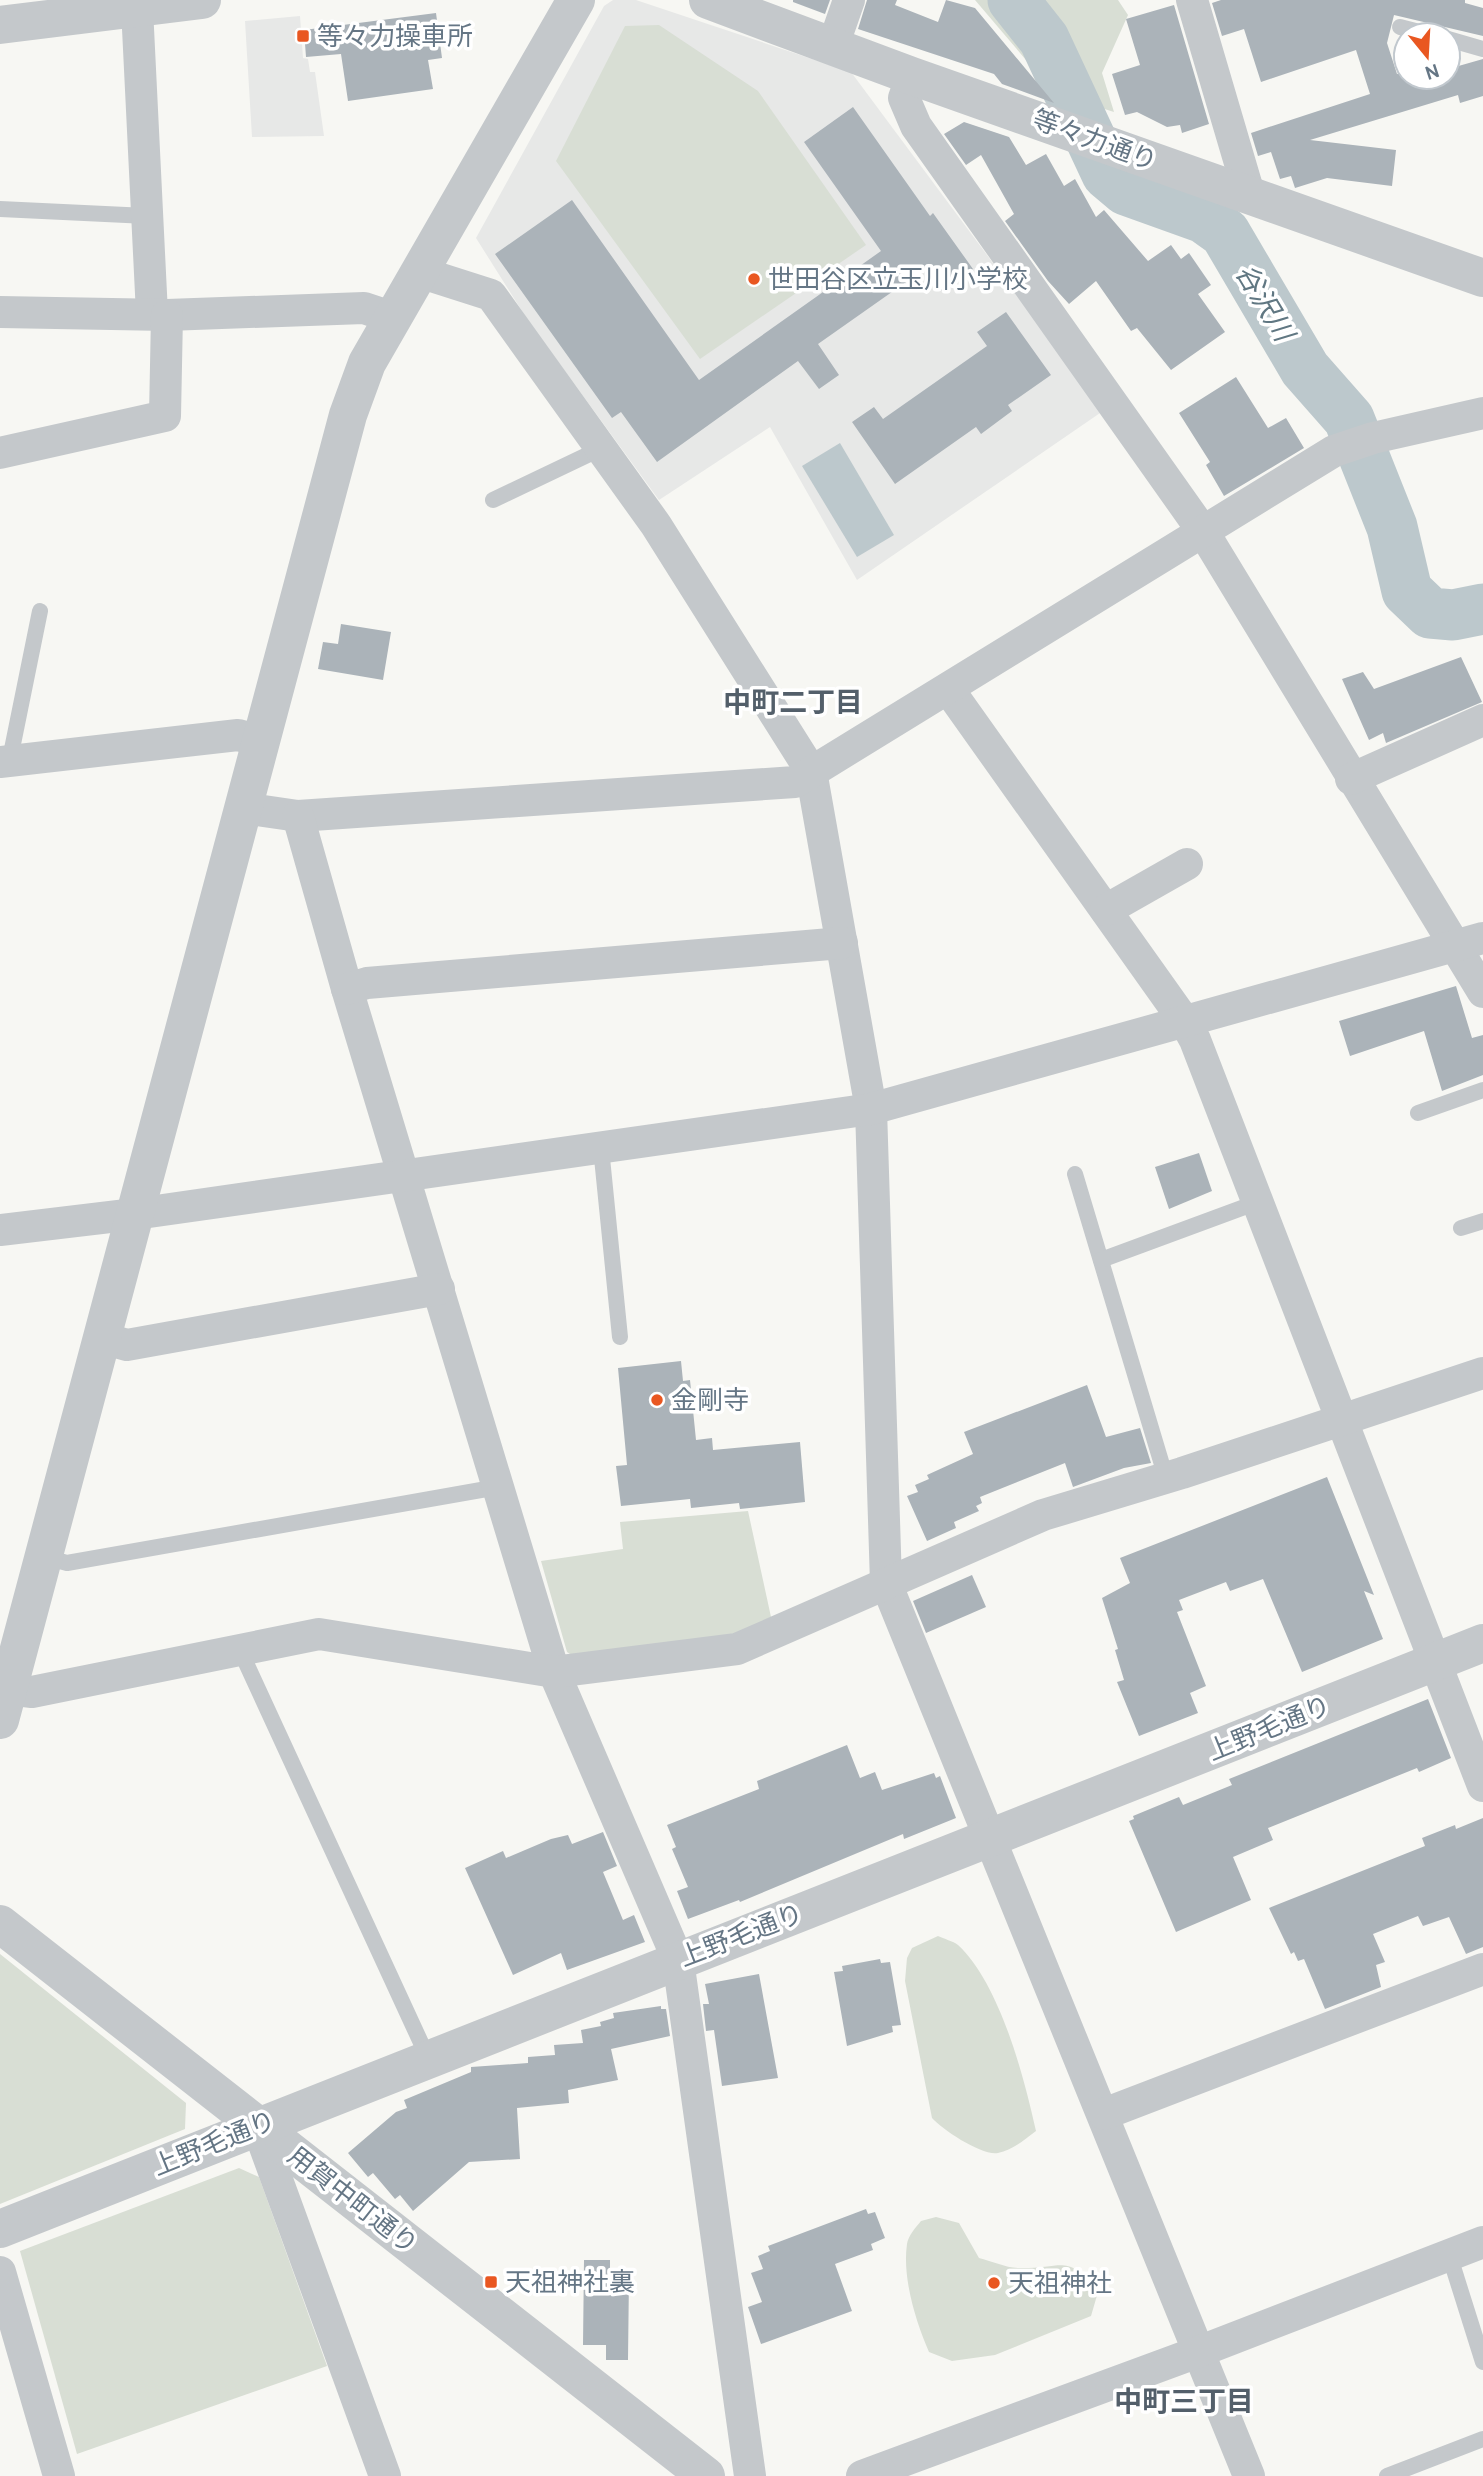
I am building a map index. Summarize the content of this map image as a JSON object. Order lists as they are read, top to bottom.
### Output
{
  "streets": {
    "street": ["等々力通り", "上野毛通り", "用賀中町通り"]
  },
  "crossings": [
    ["上野毛通り", "用賀中町通り"]
  ],
  "districts": ["中町二丁目", "中町三丁目"],
  "water": ["谷沢川"],
  "places": {
    "transit": ["等々力操車所", "天祖神社裏"],
    "other": ["世田谷区立玉川小学校", "金剛寺", "天祖神社"]
  },
  "north": "bottom"
}
